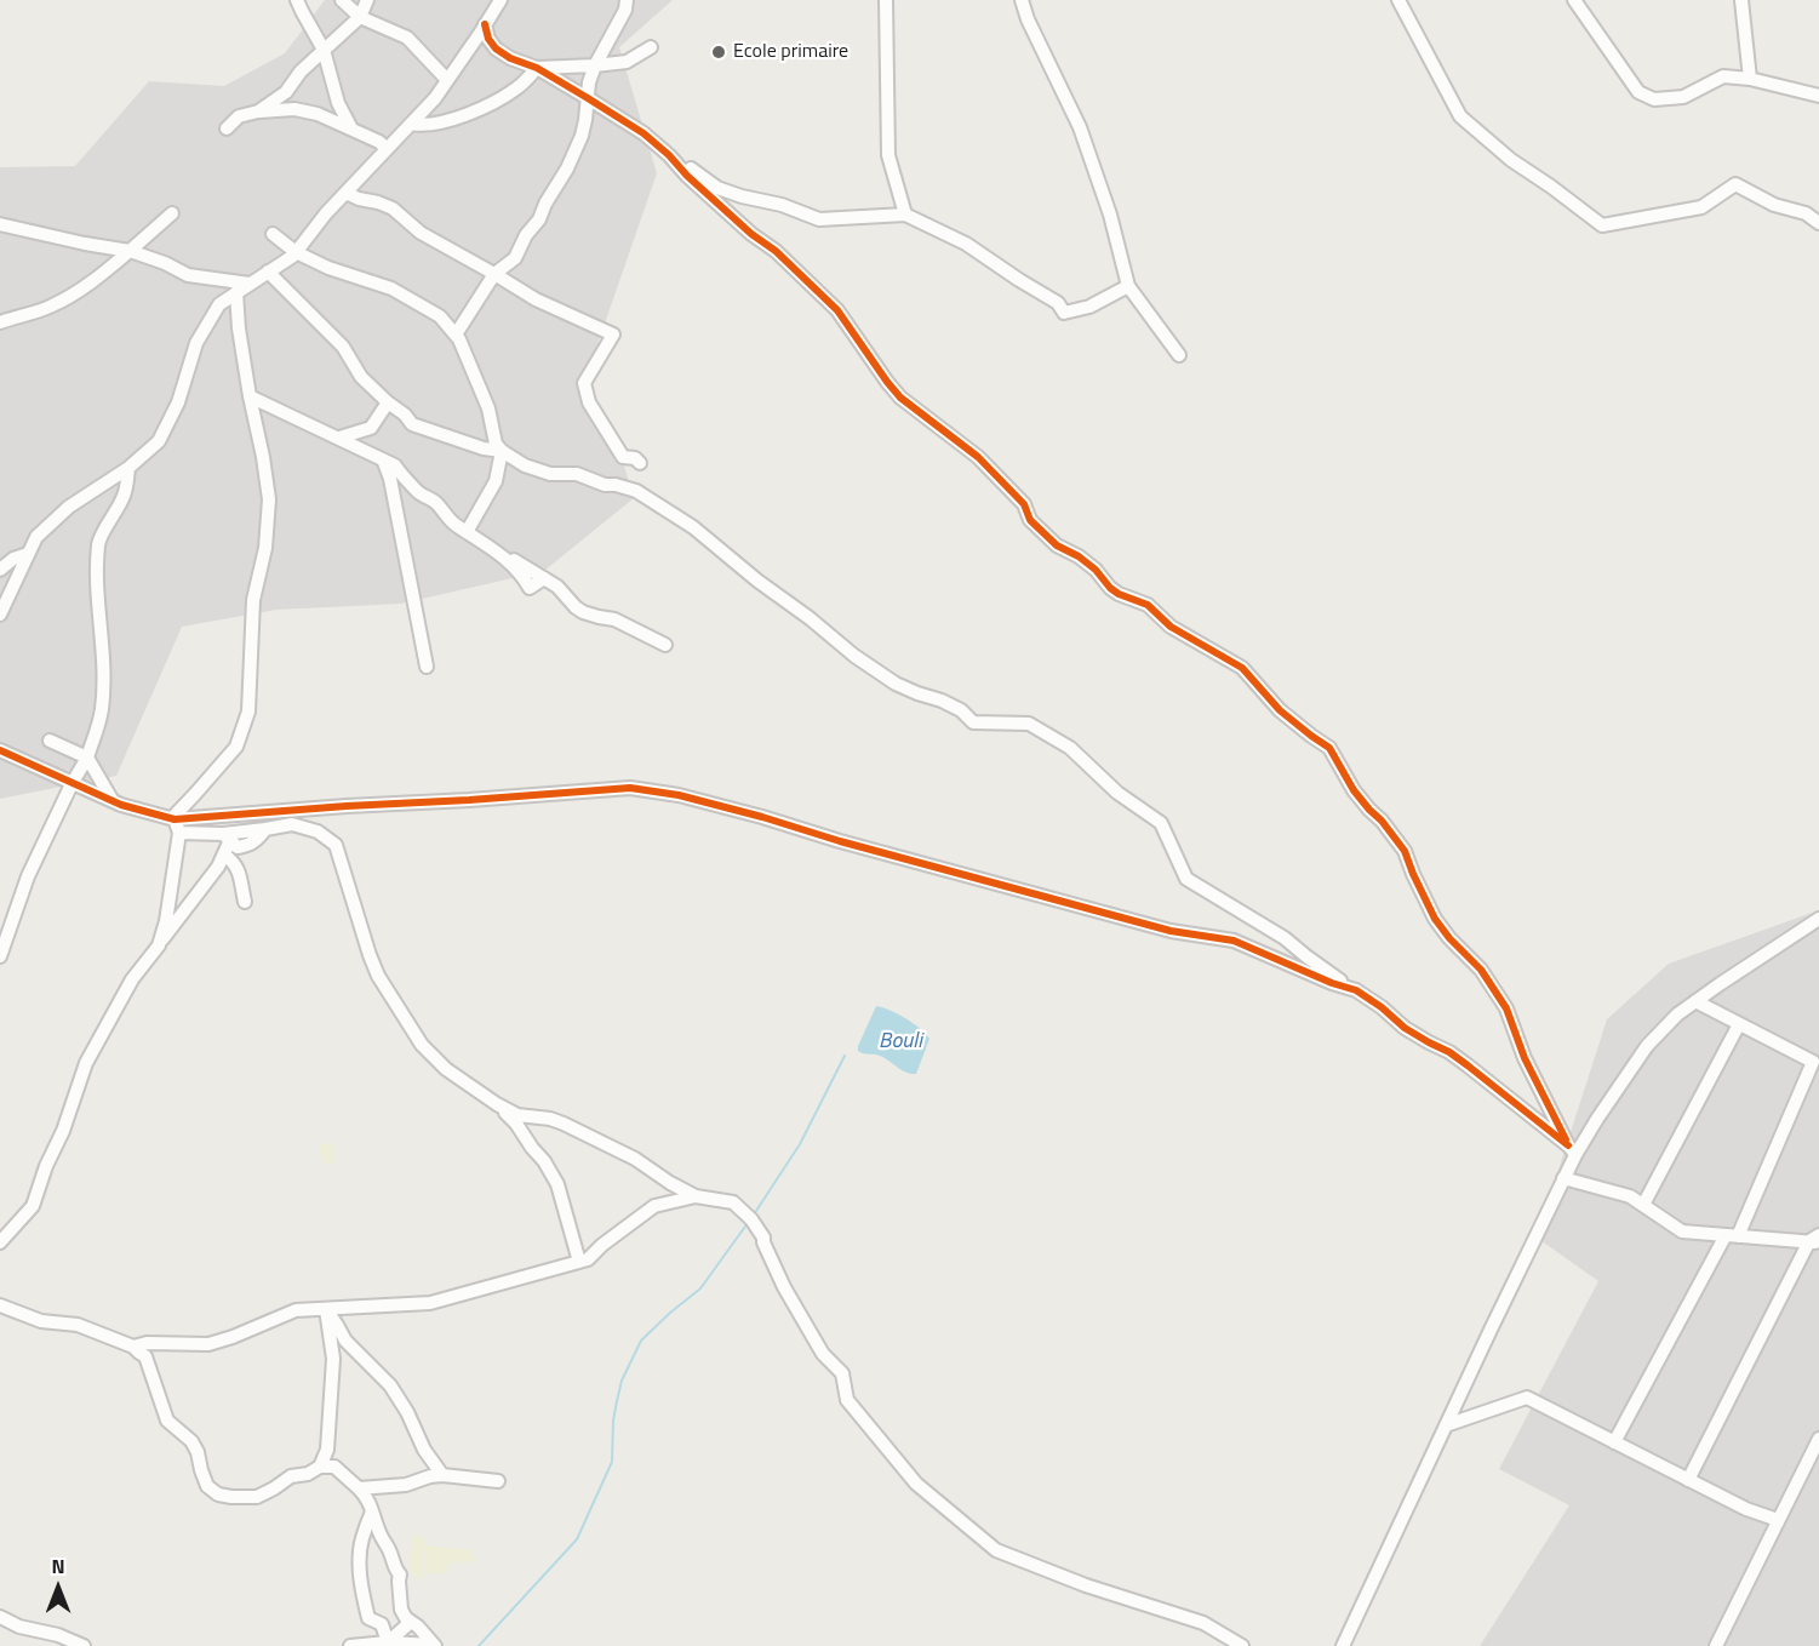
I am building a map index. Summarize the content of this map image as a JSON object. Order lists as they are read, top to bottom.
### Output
{
  "water": ["Bouli"],
  "places": ["Ecole primaire"],
  "north": "top"
}
